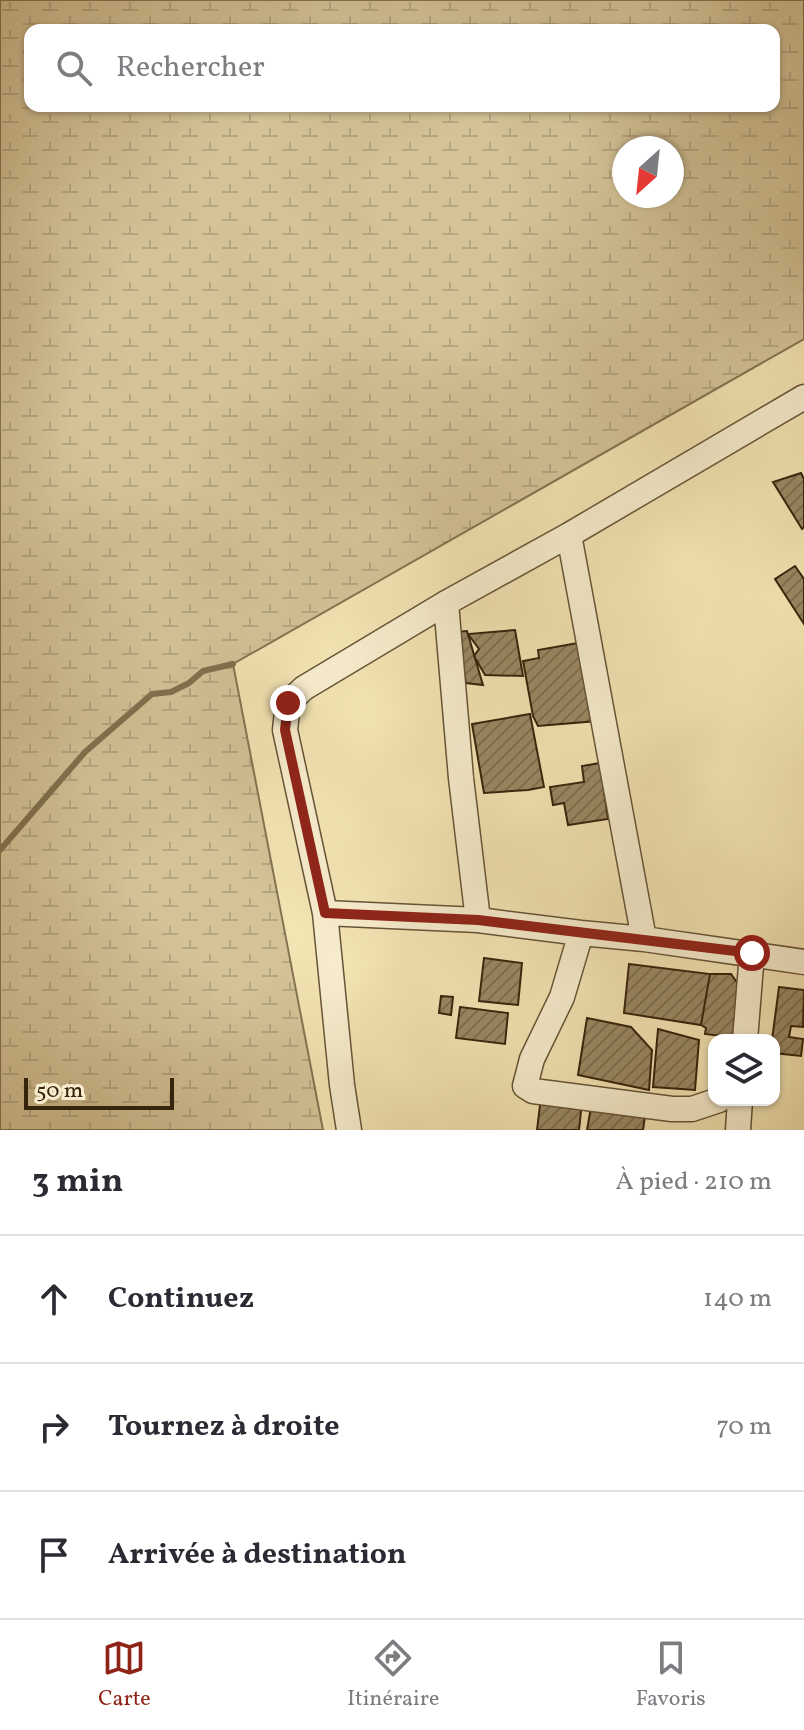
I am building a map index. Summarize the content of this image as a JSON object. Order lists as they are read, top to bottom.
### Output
{
  "scale_bar": "50 m",
  "north": "bottom left",
  "page": {
    "search": "Rechercher",
    "scale": "50 m",
    "heading": ["3 min", "À pied · 210 m"],
    "list": [
      ["Continuez", "140 m"],
      ["Tournez à droite", "70 m"],
      "Arrivée à destination"
    ],
    "nav": ["Carte", "Itinéraire", "Favoris"]
  }
}
